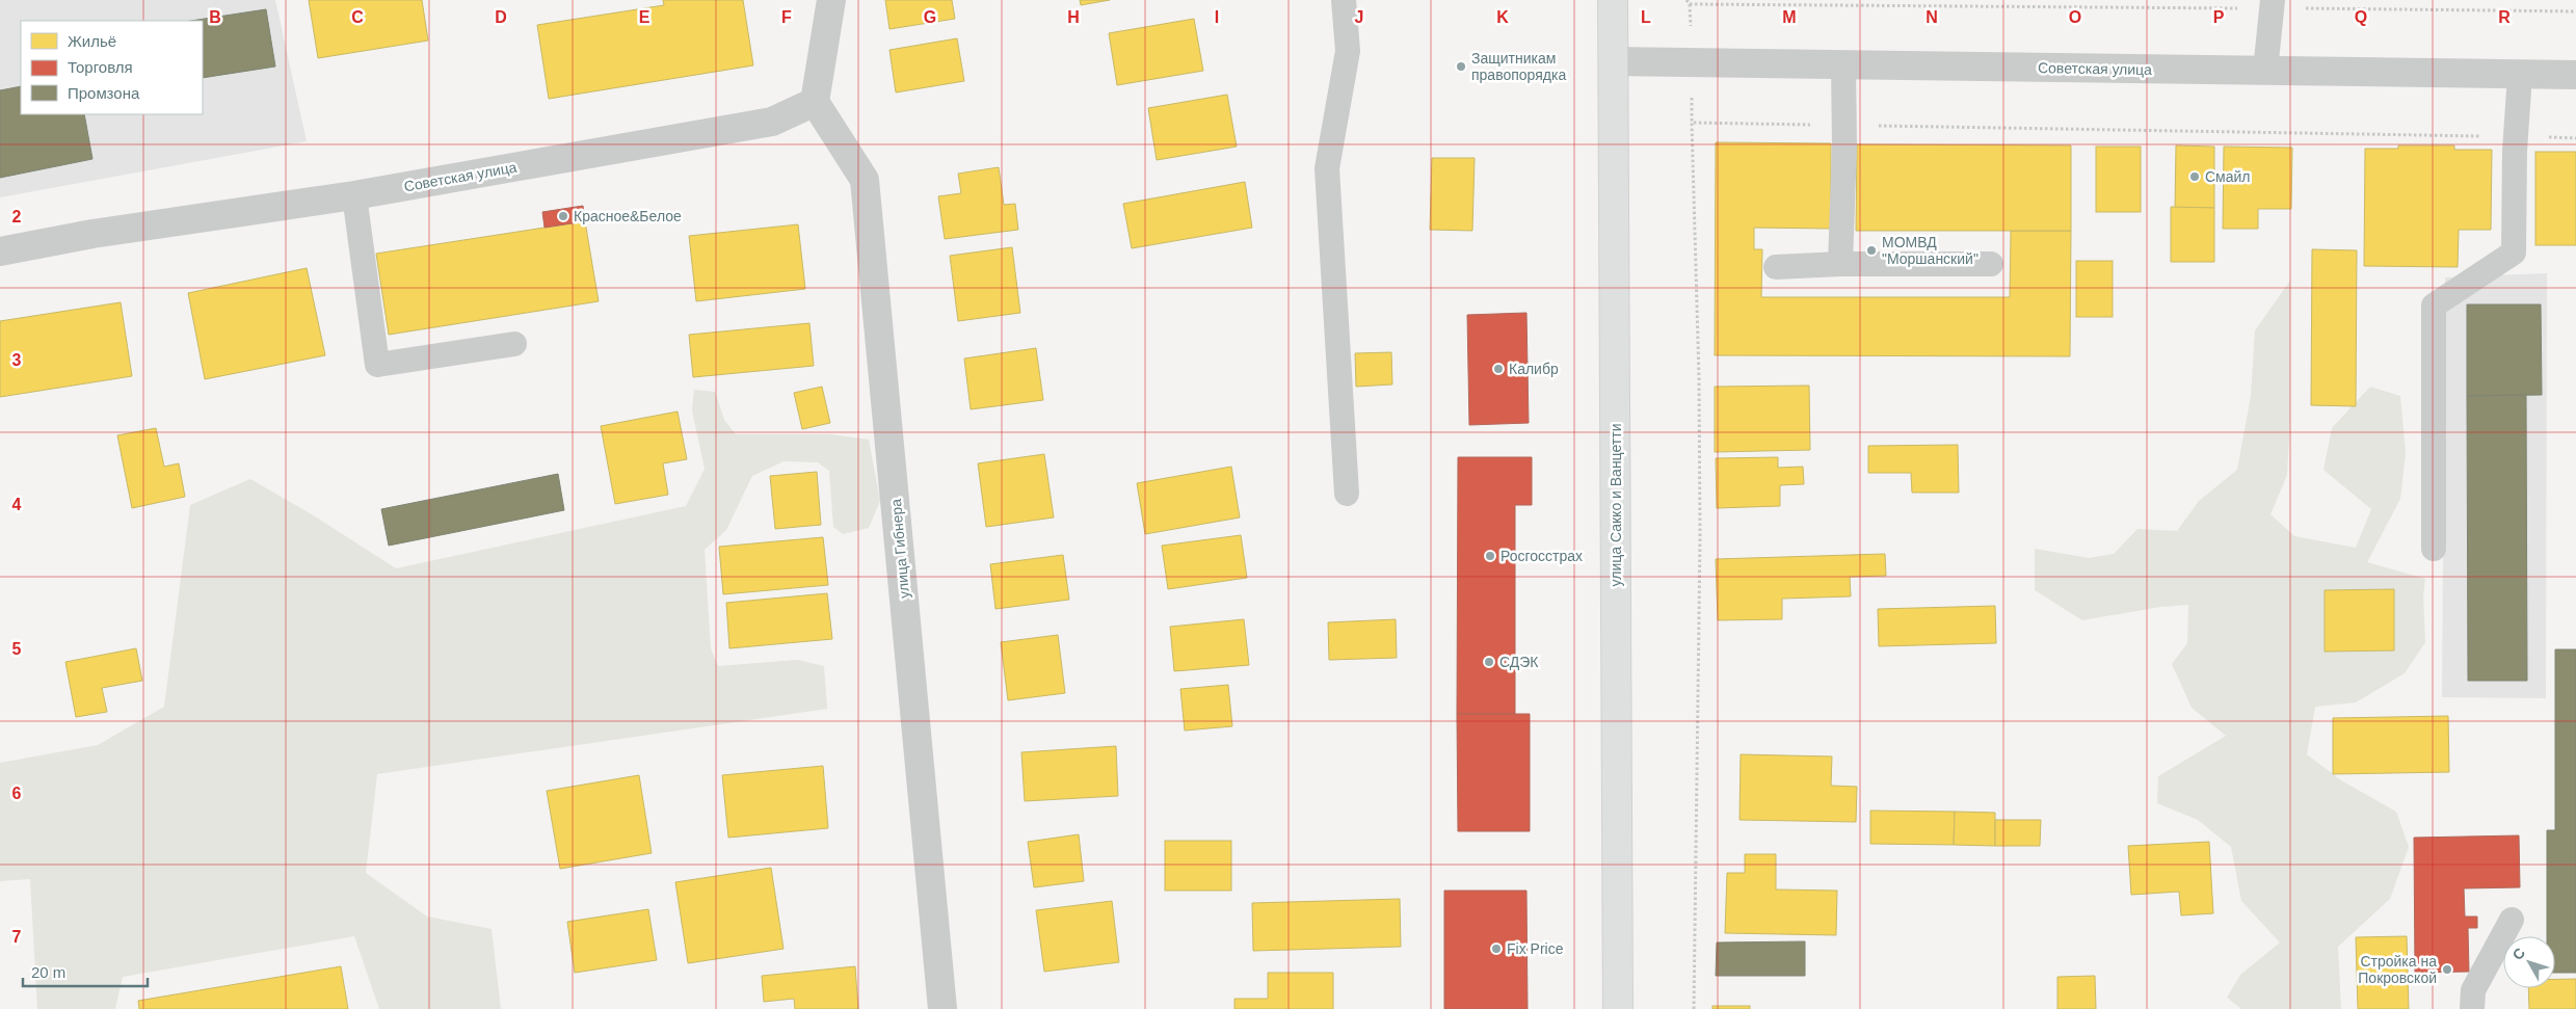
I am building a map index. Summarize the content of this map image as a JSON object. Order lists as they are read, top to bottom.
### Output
{
  "streets": {
    "main road": ["улица Сакко и Ванцетти"],
    "street": ["Советская улица", "улица Гибнера"]
  },
  "crossings": [
    ["Советская улица", "улица Сакко и Ванцетти"],
    ["Советская улица", "улица Гибнера"]
  ],
  "places": [
    "Защитникам правопорядка",
    "Смайл",
    "Красное&Белое",
    "МОМВД \"Моршанский\"",
    "Калибр",
    "Росгосстрах",
    "СДЭК",
    "Fix Price",
    "Стройка на Покровской"
  ],
  "legend": ["Жильё", "Торговля", "Промзона"],
  "scale_bar": "20 m",
  "north": "top left",
  "grid": {
    "columns": [
      "B",
      "C",
      "D",
      "E",
      "F",
      "G",
      "H",
      "I",
      "J",
      "K",
      "L",
      "M",
      "N",
      "O",
      "P",
      "Q",
      "R"
    ],
    "rows": [
      "2",
      "3",
      "4",
      "5",
      "6",
      "7"
    ]
  }
}
